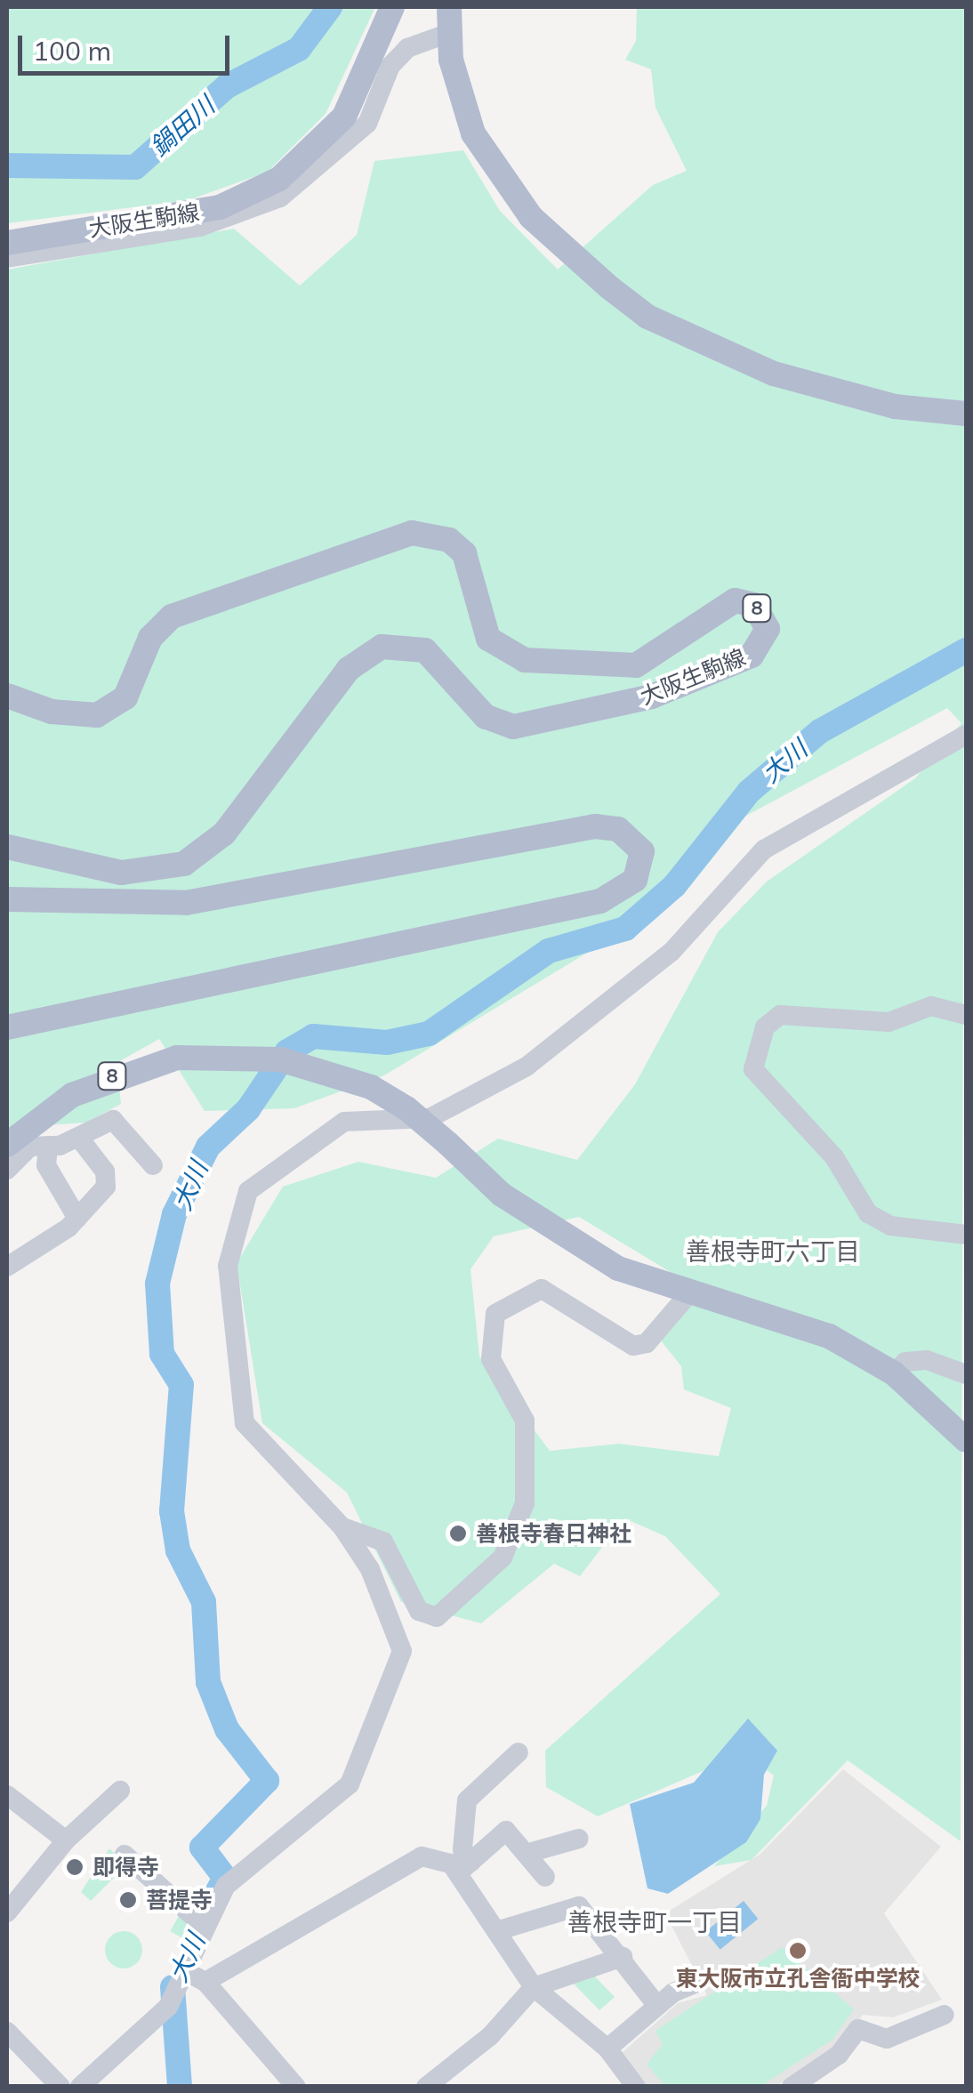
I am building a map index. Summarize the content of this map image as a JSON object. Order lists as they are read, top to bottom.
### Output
{
  "streets": {
    "main road": ["大阪生駒線", "8"]
  },
  "districts": ["善根寺町六丁目", "善根寺町一丁目"],
  "water": ["鍋田川", "大川"],
  "places": [
    "善根寺春日神社",
    "即得寺",
    "菩提寺",
    "東大阪市立孔舎衙中学校"
  ],
  "scale_bar": "100 m"
}
